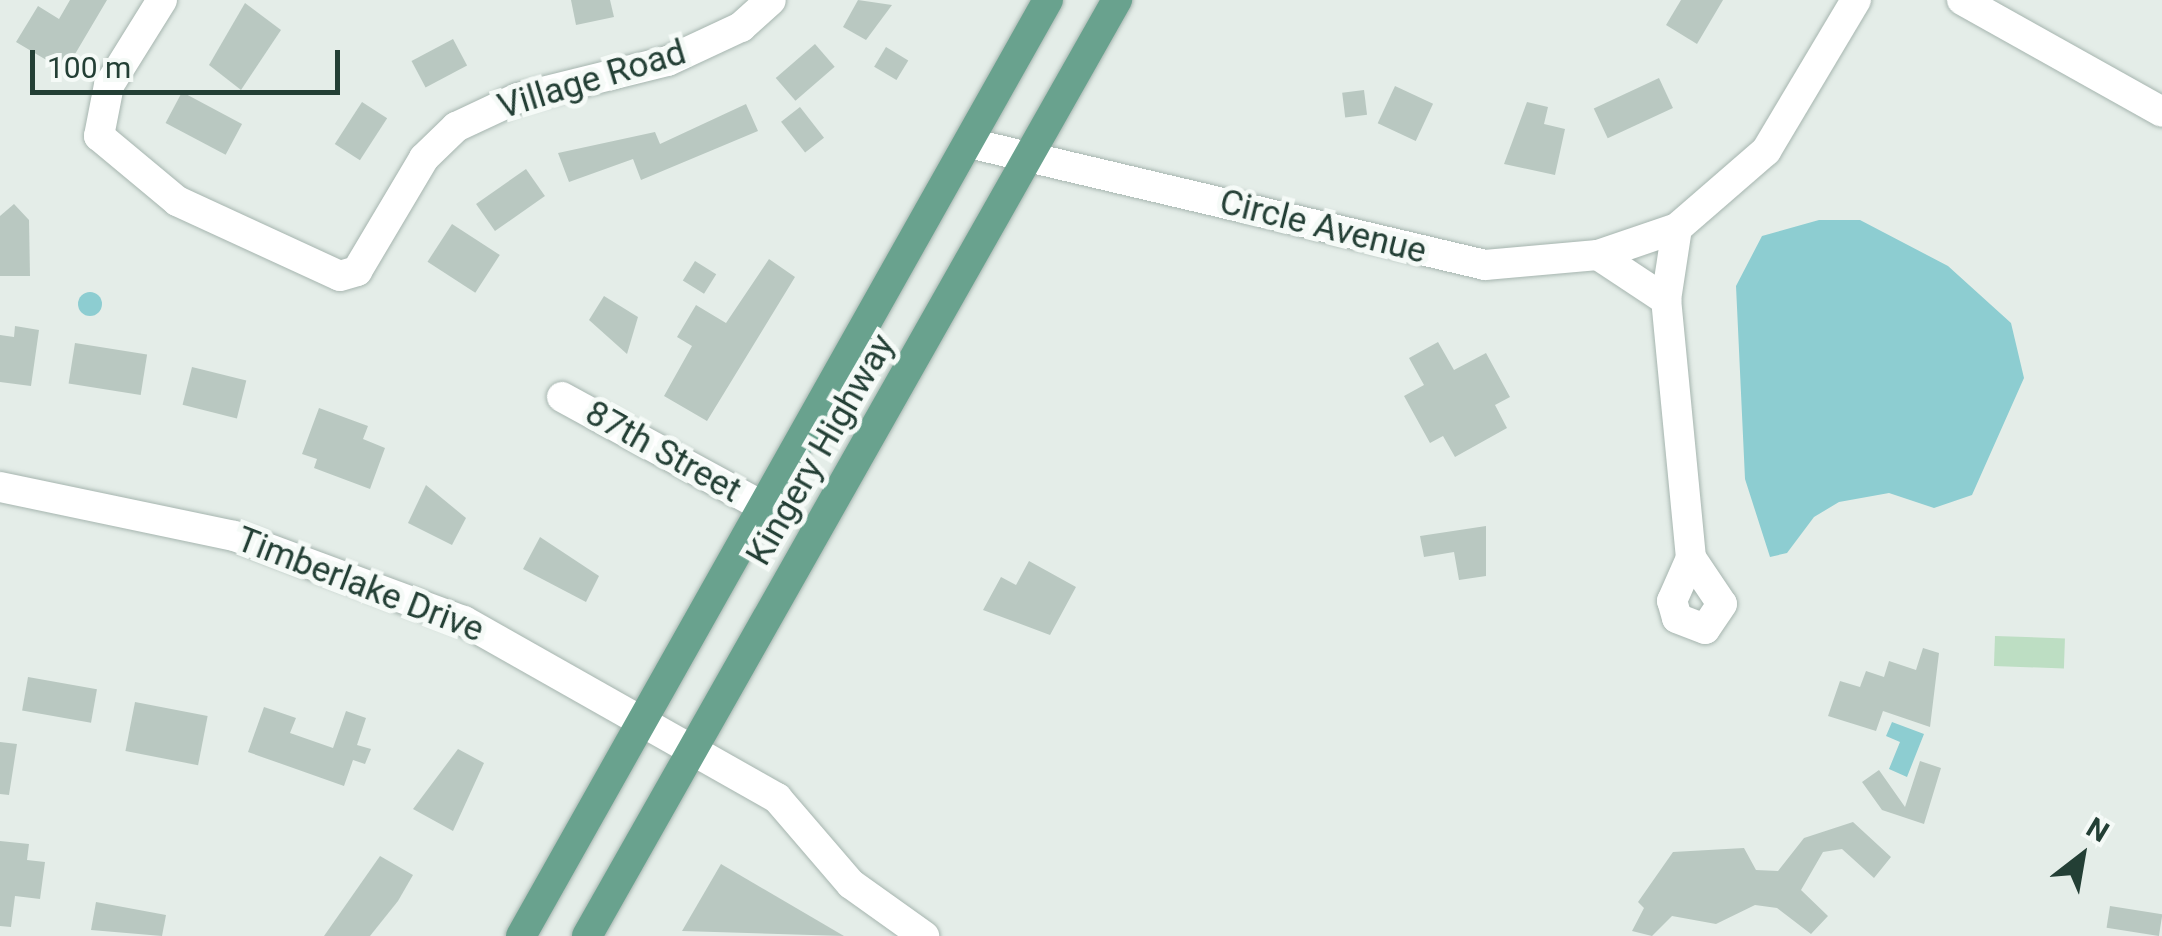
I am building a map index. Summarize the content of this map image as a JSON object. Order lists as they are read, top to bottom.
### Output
{
  "streets": {
    "main road": ["Kingery Highway"],
    "street": [
      "Village Road",
      "Circle Avenue",
      "87th Street",
      "Timberlake Drive"
    ]
  },
  "crossings": [
    ["Circle Avenue", "Kingery Highway"],
    ["Kingery Highway", "87th Street"],
    ["Kingery Highway", "Timberlake Drive"]
  ],
  "scale_bar": "100 m",
  "north": "top right"
}
